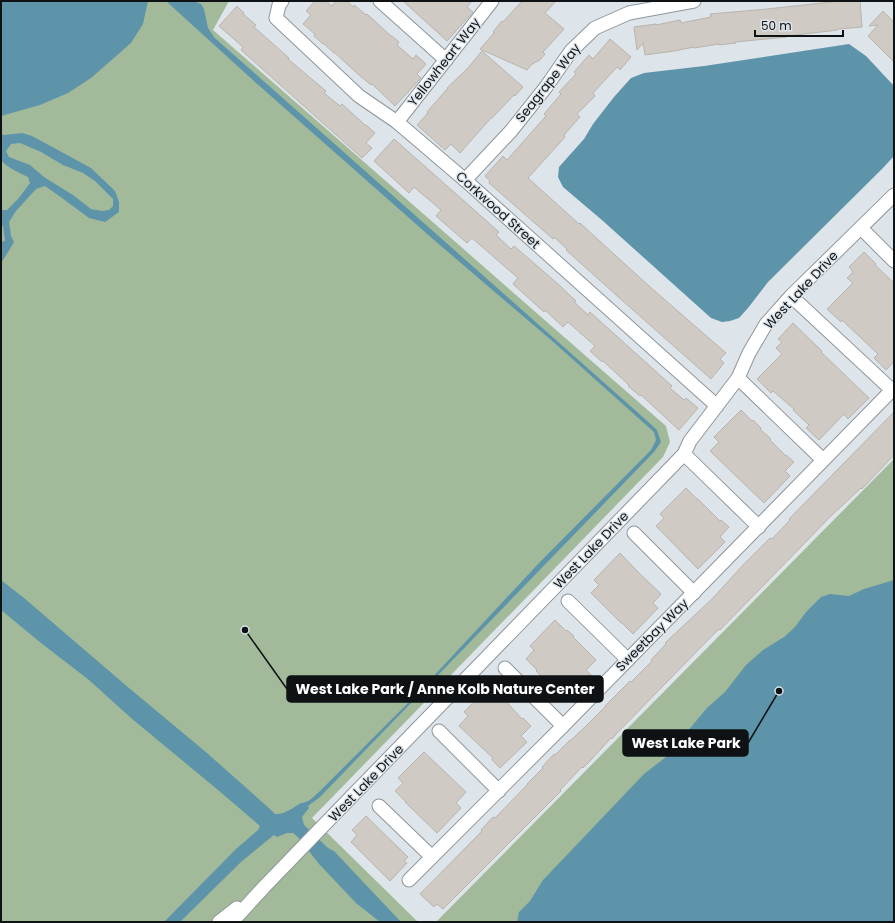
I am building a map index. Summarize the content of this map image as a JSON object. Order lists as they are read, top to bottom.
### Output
{
  "streets": {
    "street": [
      "Yellowheart Way",
      "Seagrape Way",
      "Corkwood Street",
      "West Lake Drive",
      "Sweetbay Way"
    ]
  },
  "crossings": [
    ["Yellowheart Way", "Corkwood Street"],
    ["Seagrape Way", "Corkwood Street"],
    ["Corkwood Street", "West Lake Drive"]
  ],
  "places": ["West Lake Park / Anne Kolb Nature Center", "West Lake Park"],
  "scale_bar": "50 m"
}
